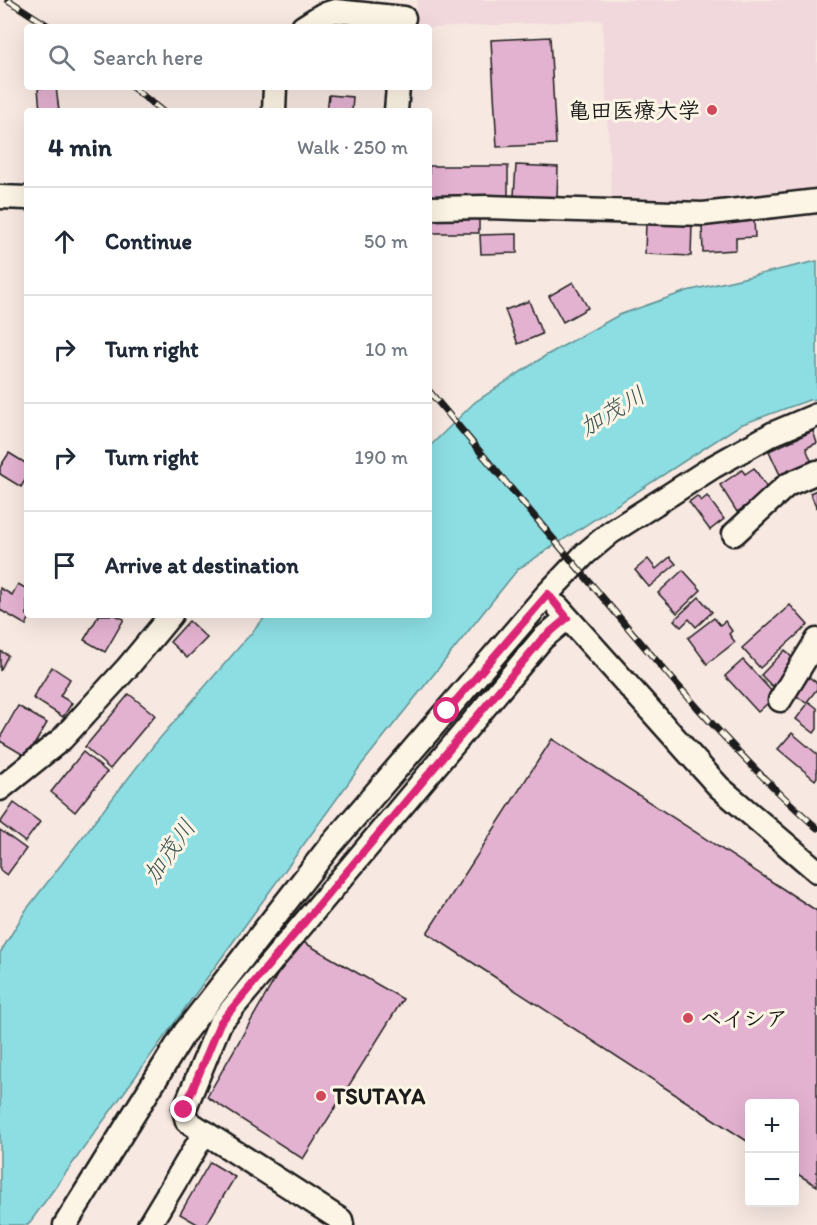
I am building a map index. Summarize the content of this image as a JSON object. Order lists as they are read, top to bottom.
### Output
{
  "water": ["加茂川"],
  "places": ["亀田医療大学", "ベイシア", "TSUTAYA"],
  "page": {
    "search": "Search here",
    "heading": ["4 min", "Walk · 250 m"],
    "list": [
      ["Continue", "50 m"],
      ["Turn right", "10 m"],
      ["Turn right", "190 m"],
      "Arrive at destination"
    ],
    "map_buttons": ["+", "−"]
  }
}
